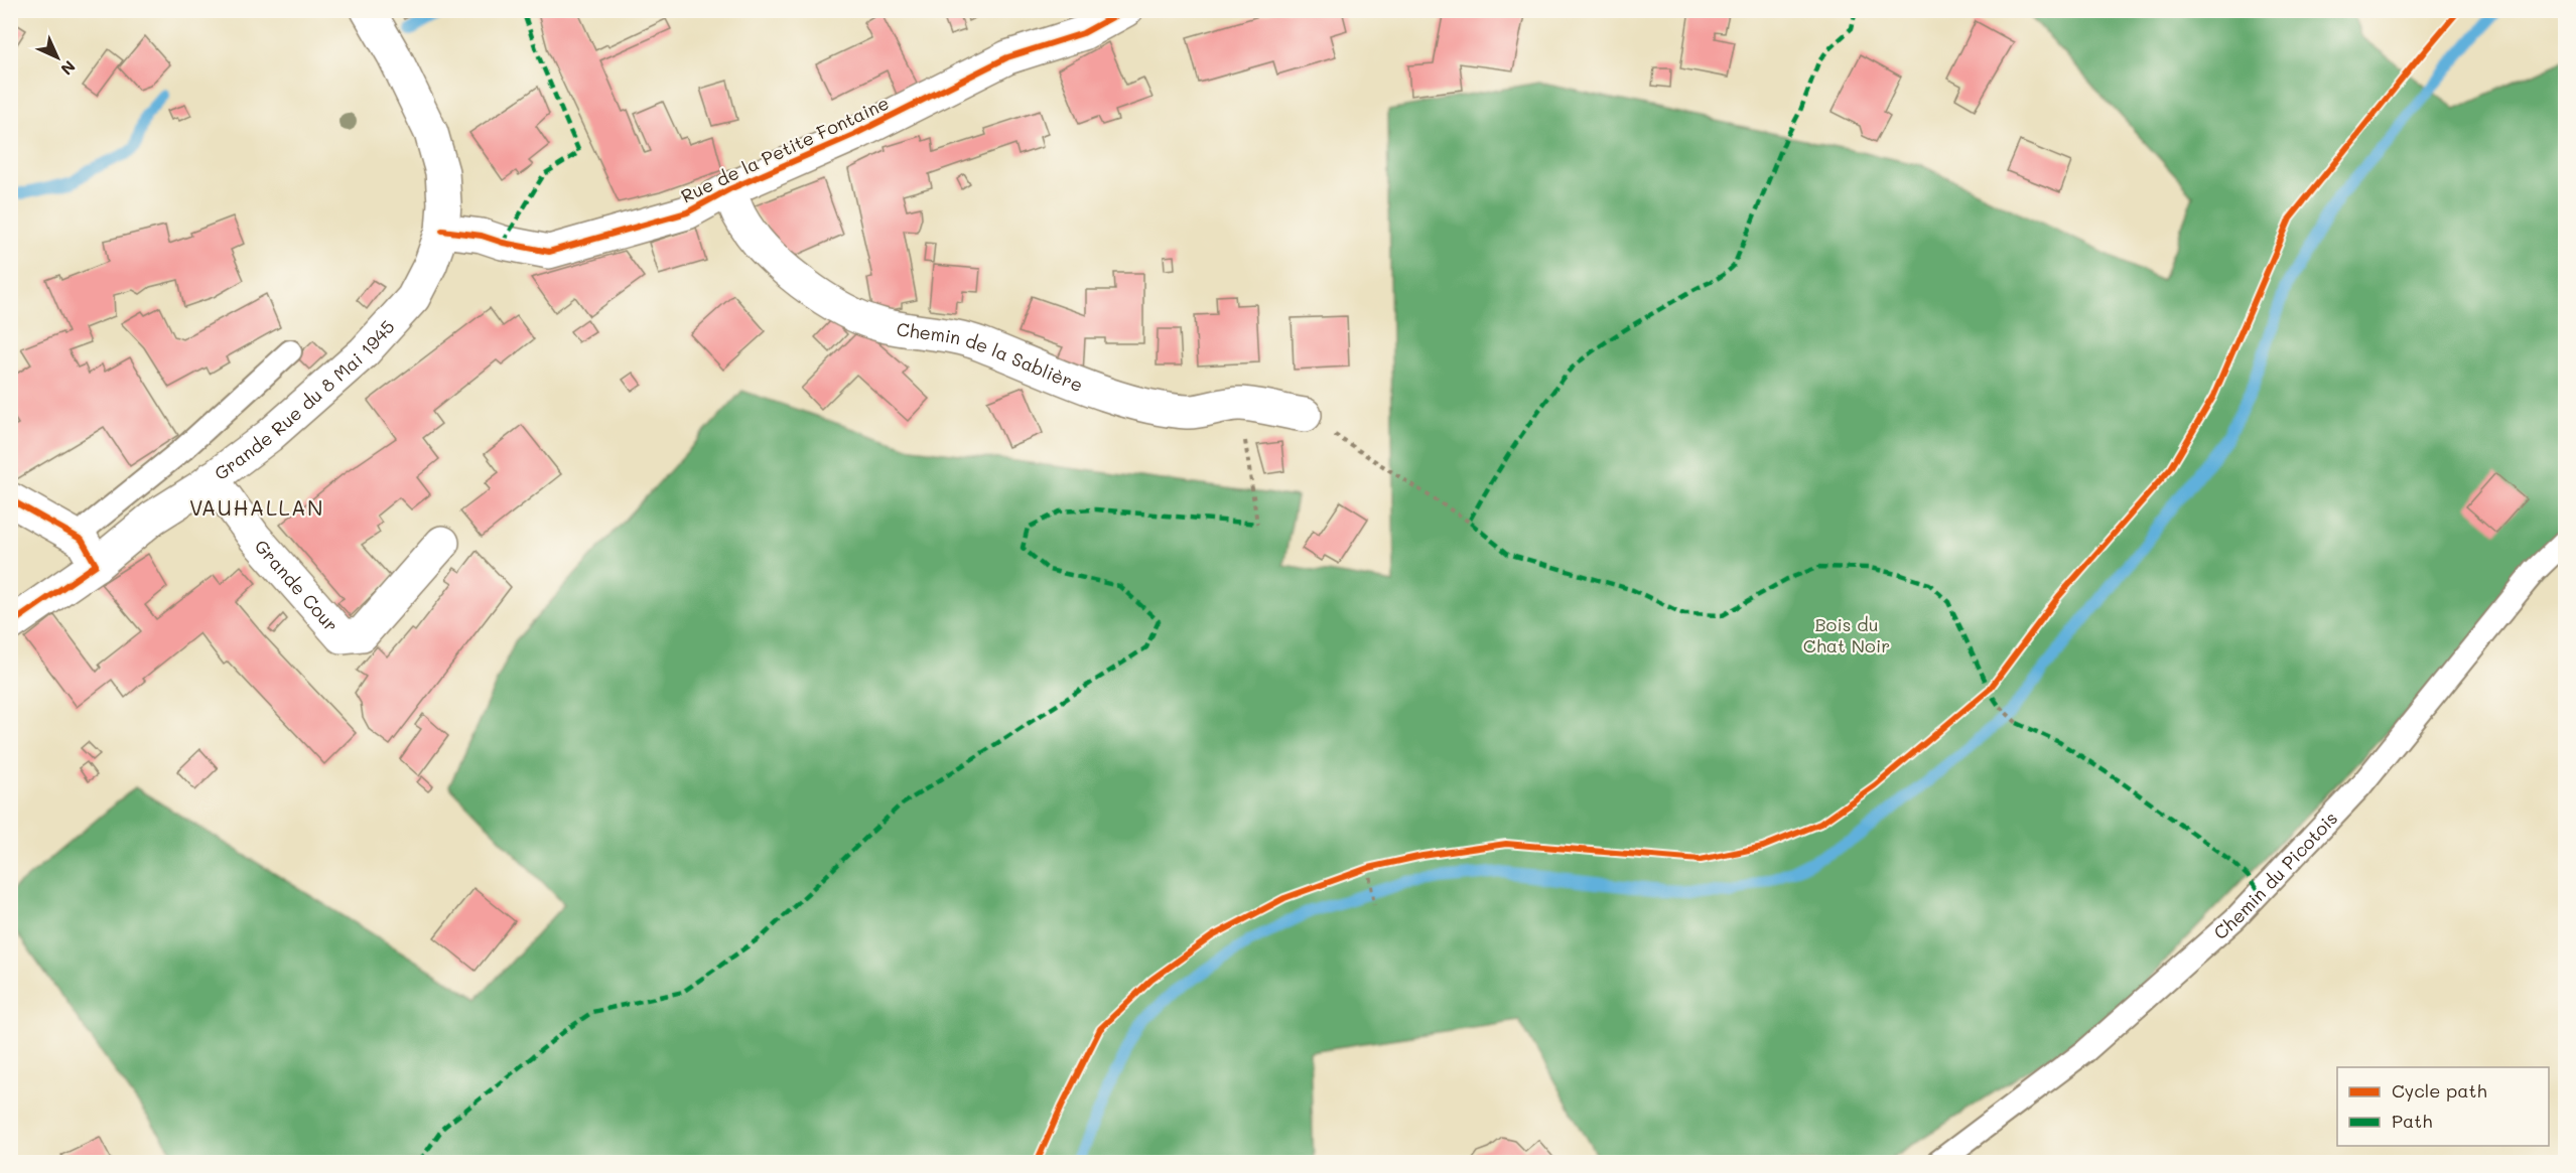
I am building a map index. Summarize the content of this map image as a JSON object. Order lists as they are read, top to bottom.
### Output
{
  "streets": {
    "street": [
      "Rue de la Petite Fontaine",
      "Chemin de la Sablière",
      "Grande Rue du 8 Mai 1945",
      "Grande Cour"
    ],
    "lane": ["Chemin du Picotois"]
  },
  "crossings": [
    ["Rue de la Petite Fontaine", "Chemin de la Sablière"],
    ["Rue de la Petite Fontaine", "Grande Rue du 8 Mai 1945"],
    ["Grande Rue du 8 Mai 1945", "Grande Cour"]
  ],
  "districts": ["VAUHALLAN"],
  "parks": ["Bois du Chat Noir"],
  "legend": ["Cycle path", "Path"],
  "north": "bottom right"
}
